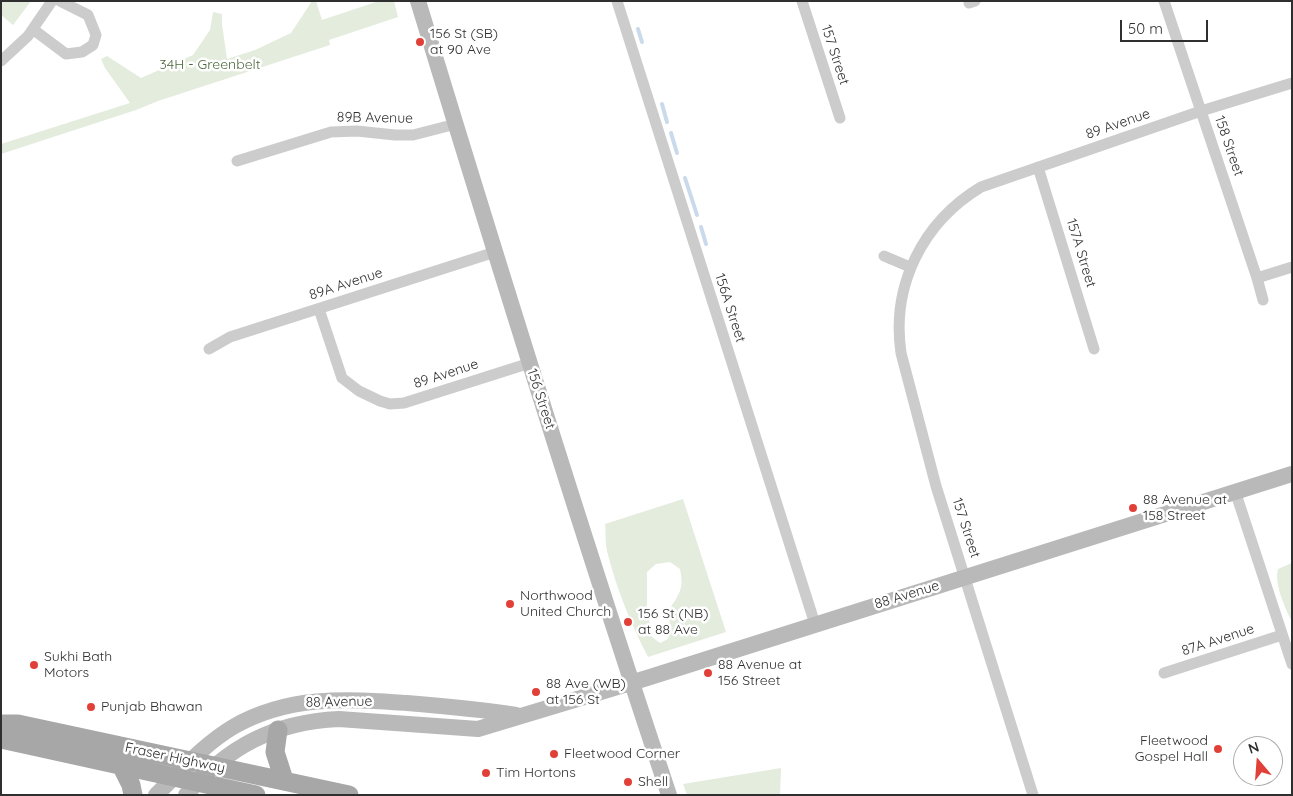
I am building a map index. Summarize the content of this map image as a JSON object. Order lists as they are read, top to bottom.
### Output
{
  "streets": {
    "main road": ["156 Street", "88 Avenue", "Fraser Highway"],
    "street": [
      "157 Street",
      "89B Avenue",
      "89 Avenue",
      "158 Street",
      "157A Street",
      "89A Avenue",
      "156A Street",
      "87A Avenue"
    ]
  },
  "crossings": [
    ["157 Street", "89 Avenue"],
    ["157 Street", "88 Avenue"],
    ["89B Avenue", "156 Street"],
    ["89 Avenue", "158 Street"],
    ["89 Avenue", "157A Street"],
    ["89 Avenue", "89A Avenue"],
    ["89 Avenue", "156 Street"],
    ["89A Avenue", "156 Street"],
    ["156A Street", "88 Avenue"],
    ["156 Street", "88 Avenue"],
    ["88 Avenue", "Fraser Highway"]
  ],
  "parks": ["34H - Greenbelt"],
  "places": [
    "156 St (SB) at 90 Ave",
    "88 Avenue at 158 Street",
    "Northwood United Church",
    "156 St (NB) at 88 Ave",
    "Sukhi Bath Motors",
    "88 Avenue at 156 Street",
    "88 Ave (WB) at 156 St",
    "Punjab Bhawan",
    "Fleetwood Gospel Hall",
    "Fleetwood Corner",
    "Tim Hortons",
    "Shell"
  ],
  "scale_bar": "50 m",
  "north": "top"
}
